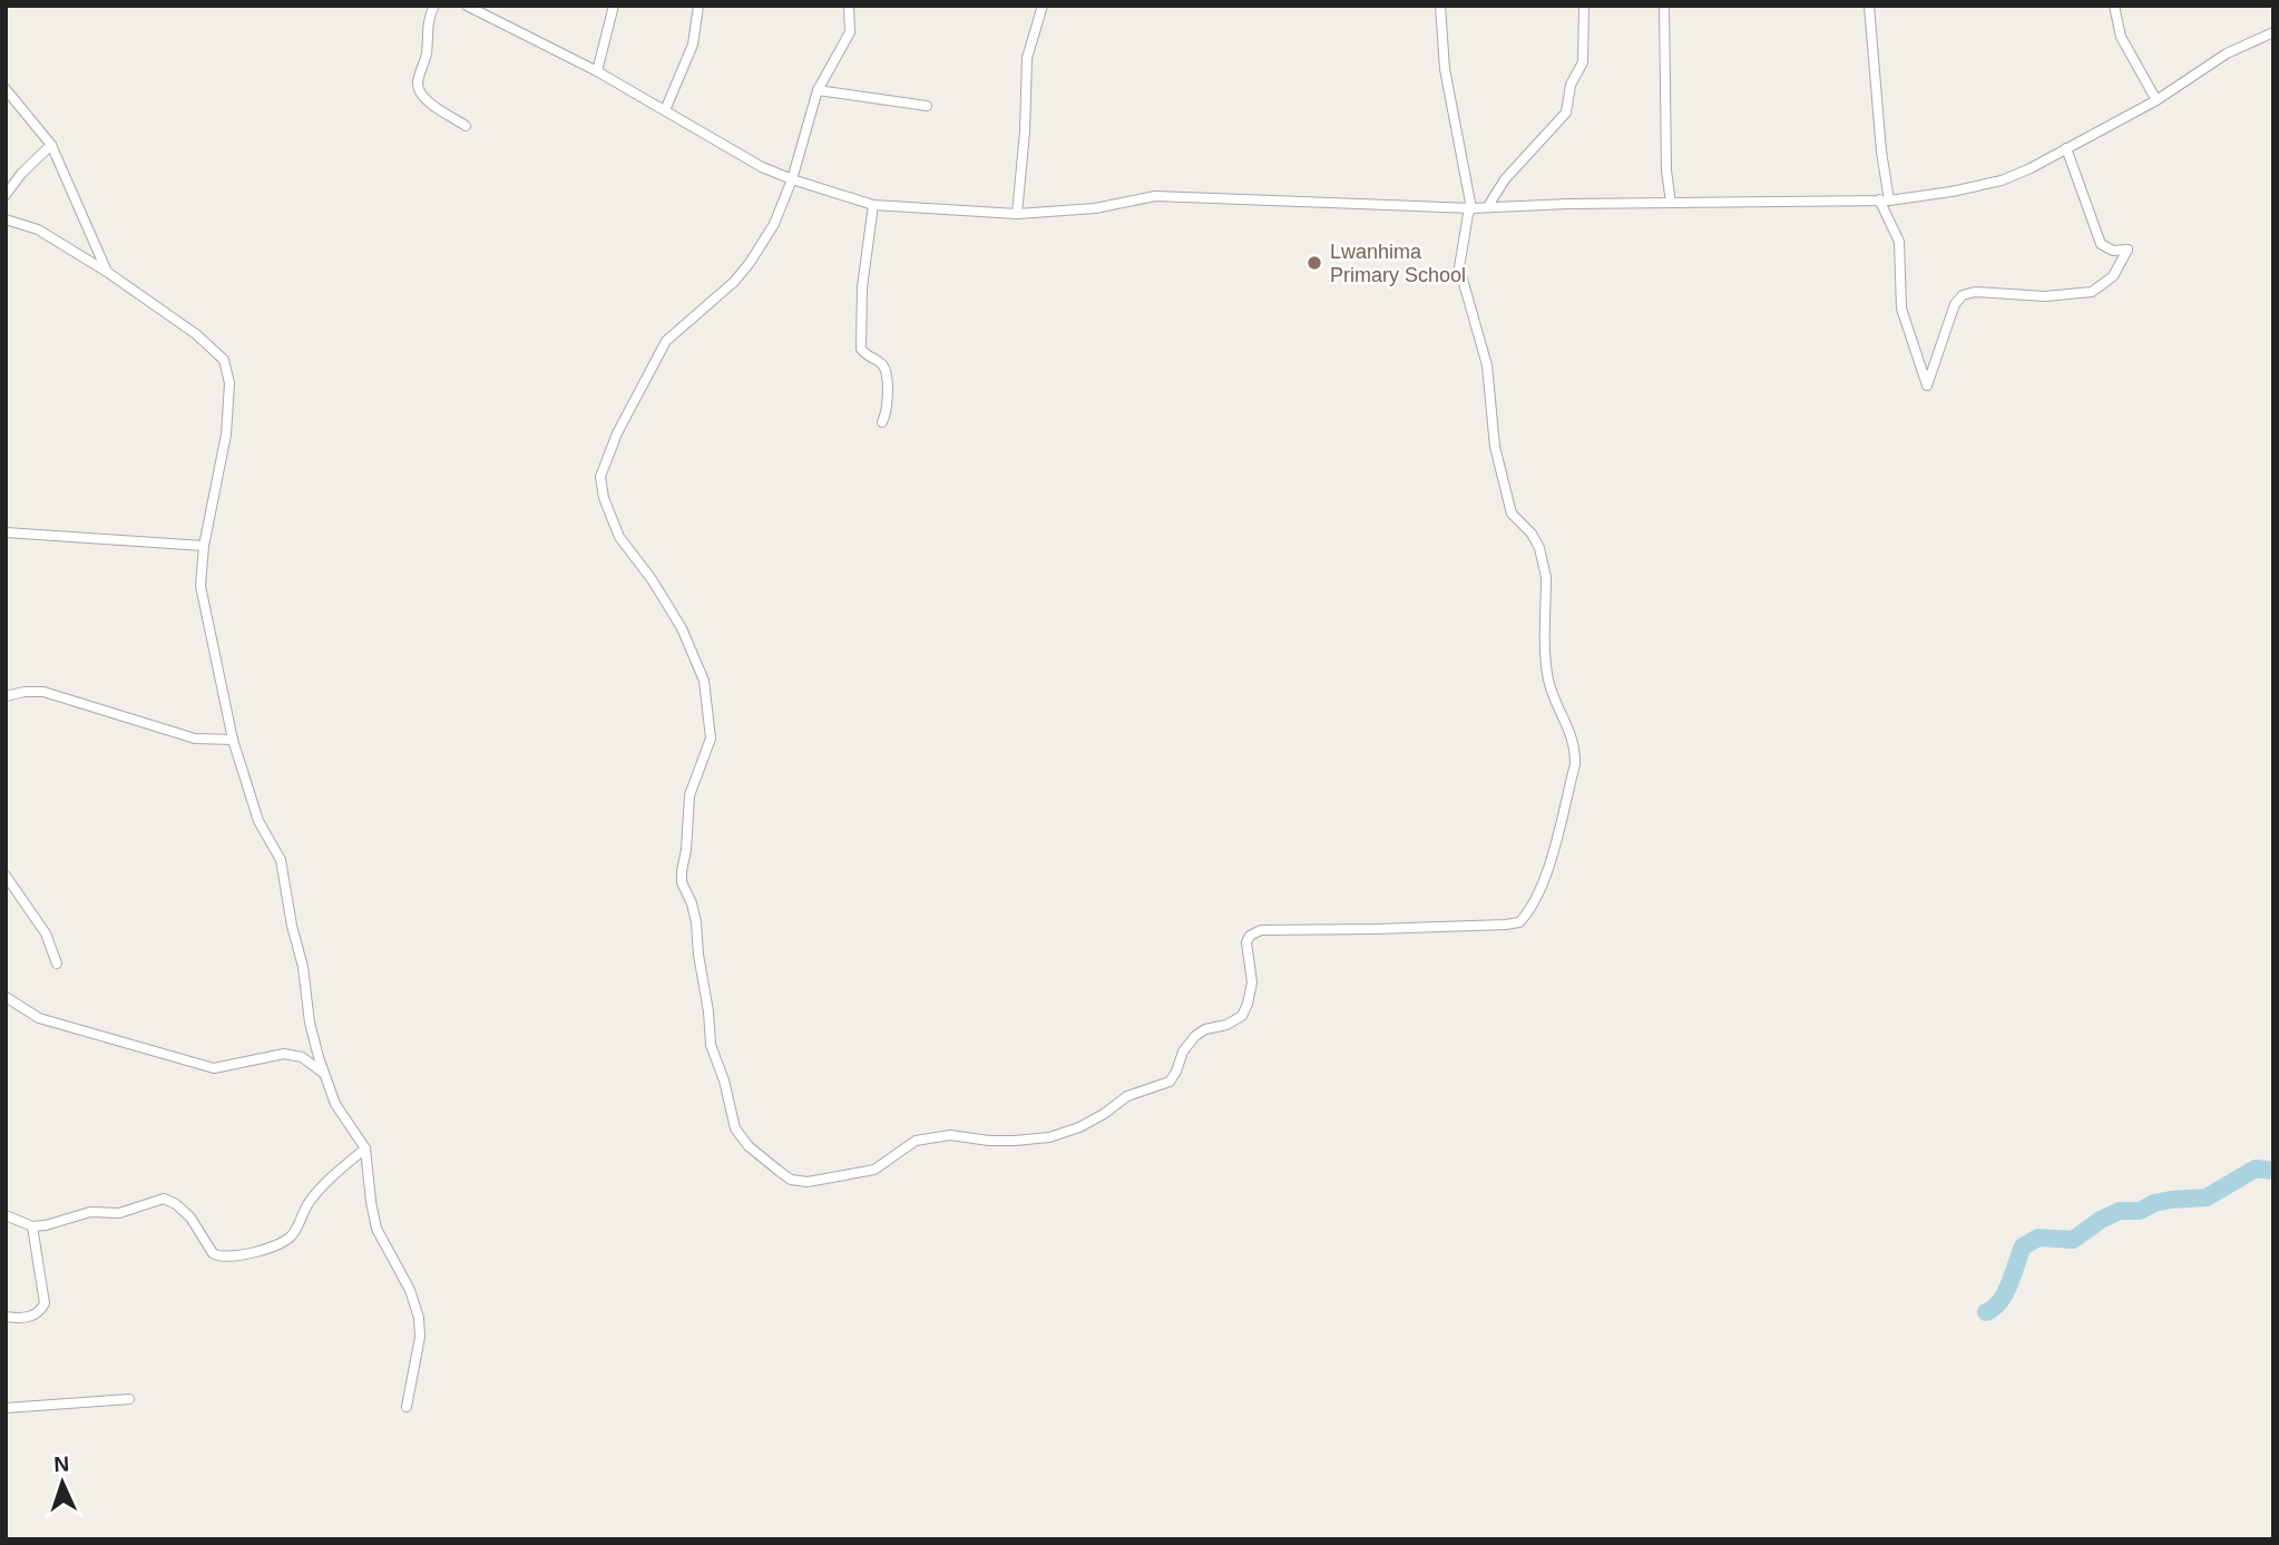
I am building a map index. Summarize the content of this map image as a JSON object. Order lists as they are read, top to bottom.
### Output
{
  "places": ["Lwanhima Primary School"],
  "north": "top"
}
